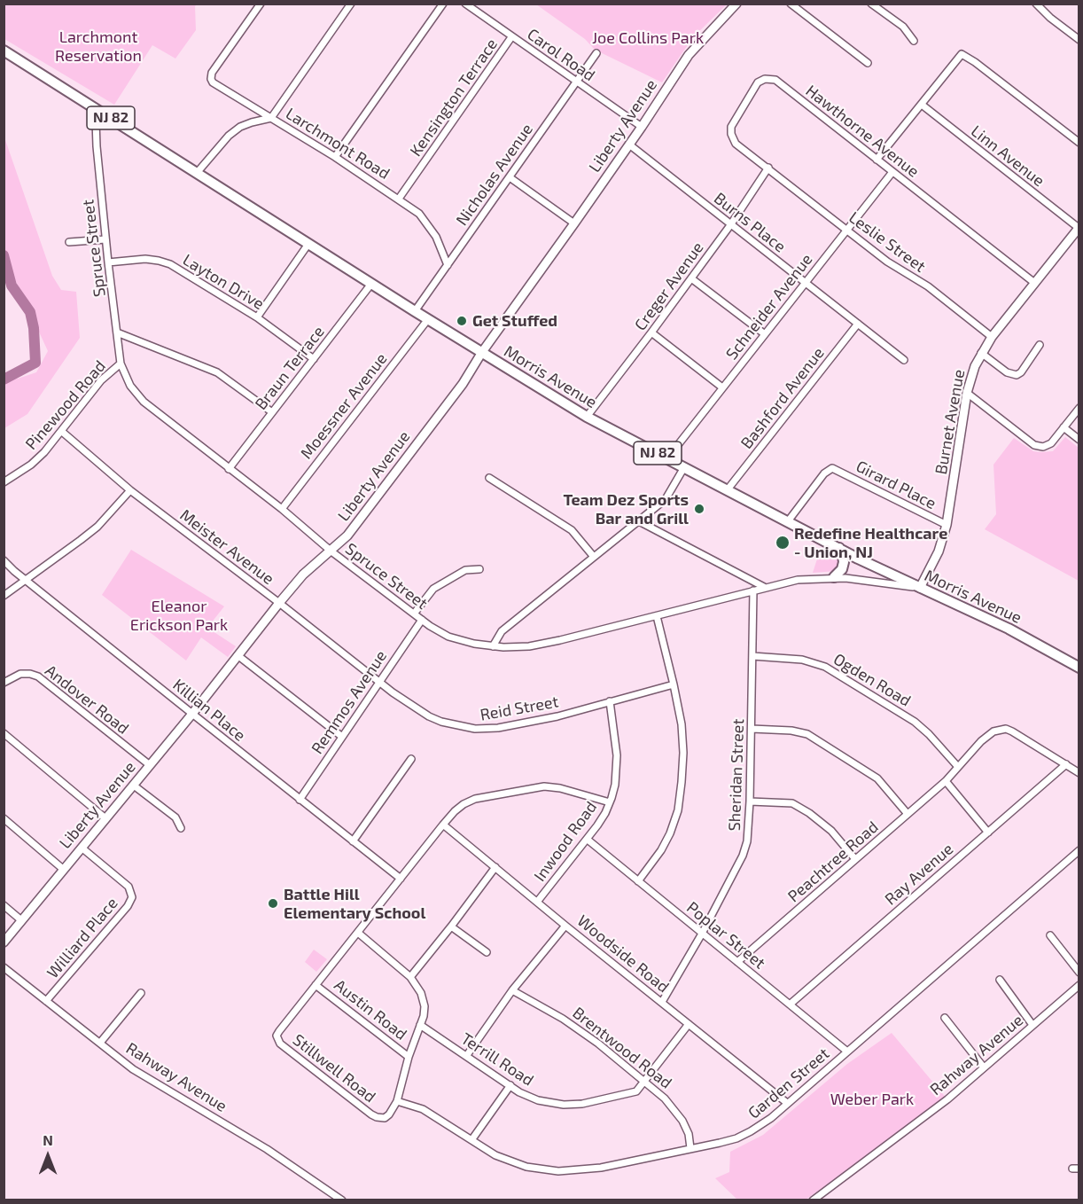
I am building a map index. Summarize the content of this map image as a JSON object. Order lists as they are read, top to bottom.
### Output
{
  "streets": {
    "main road": ["NJ 82", "Morris Avenue"],
    "street": [
      "Carol Road",
      "Kensington Terrace",
      "Liberty Avenue",
      "Hawthorne Avenue",
      "Larchmont Road",
      "Linn Avenue",
      "Nicholas Avenue",
      "Burns Place",
      "Leslie Street",
      "Spruce Street",
      "Layton Drive",
      "Creger Avenue",
      "Schneider Avenue",
      "Braun Terrace",
      "Bashford Avenue",
      "Pinewood Road",
      "Moessner Avenue",
      "Burnet Avenue",
      "Girard Place",
      "Meister Avenue",
      "Ogden Road",
      "Andover Road",
      "Remmos Avenue",
      "Reid Street",
      "Killian Place",
      "Sheridan Street",
      "Inwood Road",
      "Peachtree Road",
      "Ray Avenue",
      "Poplar Street",
      "Williard Place",
      "Woodside Road",
      "Austin Road",
      "Brentwood Road",
      "Rahway Avenue",
      "Terrill Road",
      "Stillwell Road",
      "Garden Street"
    ]
  },
  "crossings": [
    ["Carol Road", "Kensington Terrace"],
    ["Carol Road", "Liberty Avenue"],
    ["Carol Road", "Nicholas Avenue"],
    ["Kensington Terrace", "Larchmont Road"],
    ["Liberty Avenue", "Burns Place"],
    ["Liberty Avenue", "Spruce Street"],
    ["Liberty Avenue", "Morris Avenue"],
    ["Liberty Avenue", "Meister Avenue"],
    ["Liberty Avenue", "Andover Road"],
    ["Liberty Avenue", "Killian Place"],
    ["Liberty Avenue", "Williard Place"],
    ["Hawthorne Avenue", "Leslie Street"],
    ["Hawthorne Avenue", "Creger Avenue"],
    ["Hawthorne Avenue", "Schneider Avenue"],
    ["Hawthorne Avenue", "Burnet Avenue"],
    ["Larchmont Road", "Nicholas Avenue"],
    ["Larchmont Road", "Morris Avenue"],
    ["Linn Avenue", "Burnet Avenue"],
    ["Nicholas Avenue", "Morris Avenue"],
    ["Burns Place", "Creger Avenue"],
    ["Burns Place", "Schneider Avenue"],
    ["Burns Place", "Bashford Avenue"],
    ["Leslie Street", "Creger Avenue"],
    ["Leslie Street", "Schneider Avenue"],
    ["Leslie Street", "Burnet Avenue"],
    ["Spruce Street", "Layton Drive"],
    ["Spruce Street", "Braun Terrace"],
    ["Spruce Street", "Morris Avenue"],
    ["Spruce Street", "Pinewood Road"],
    ["Spruce Street", "Moessner Avenue"],
    ["Spruce Street", "Burnet Avenue"],
    ["Spruce Street", "Remmos Avenue"],
    ["Spruce Street", "Sheridan Street"],
    ["Layton Drive", "Braun Terrace"],
    ["Creger Avenue", "Morris Avenue"],
    ["Schneider Avenue", "Morris Avenue"],
    ["Braun Terrace", "Morris Avenue"],
    ["Morris Avenue", "Bashford Avenue"],
    ["Morris Avenue", "Moessner Avenue"],
    ["Morris Avenue", "Burnet Avenue"],
    ["Morris Avenue", "Girard Place"],
    ["Pinewood Road", "Meister Avenue"],
    ["Burnet Avenue", "Girard Place"],
    ["Meister Avenue", "Remmos Avenue"],
    ["Meister Avenue", "Reid Street"],
    ["Ogden Road", "Sheridan Street"],
    ["Ogden Road", "Peachtree Road"],
    ["Remmos Avenue", "Reid Street"],
    ["Remmos Avenue", "Killian Place"],
    ["Reid Street", "Inwood Road"],
    ["Sheridan Street", "Poplar Street"],
    ["Sheridan Street", "Woodside Road"],
    ["Inwood Road", "Poplar Street"],
    ["Inwood Road", "Woodside Road"],
    ["Peachtree Road", "Ray Avenue"],
    ["Peachtree Road", "Poplar Street"],
    ["Ray Avenue", "Poplar Street"],
    ["Poplar Street", "Garden Street"],
    ["Williard Place", "Rahway Avenue"],
    ["Woodside Road", "Terrill Road"],
    ["Woodside Road", "Garden Street"],
    ["Austin Road", "Stillwell Road"],
    ["Brentwood Road", "Terrill Road"],
    ["Brentwood Road", "Garden Street"],
    ["Stillwell Road", "Garden Street"]
  ],
  "parks": [
    "Larchmont Reservation",
    "Joe Collins Park",
    "Eleanor Erickson Park",
    "Weber Park"
  ],
  "places": [
    "Get Stuffed",
    "Team Dez Sports Bar and Grill",
    "Redefine Healthcare - Union, NJ",
    "Battle Hill Elementary School"
  ],
  "north": "top"
}
